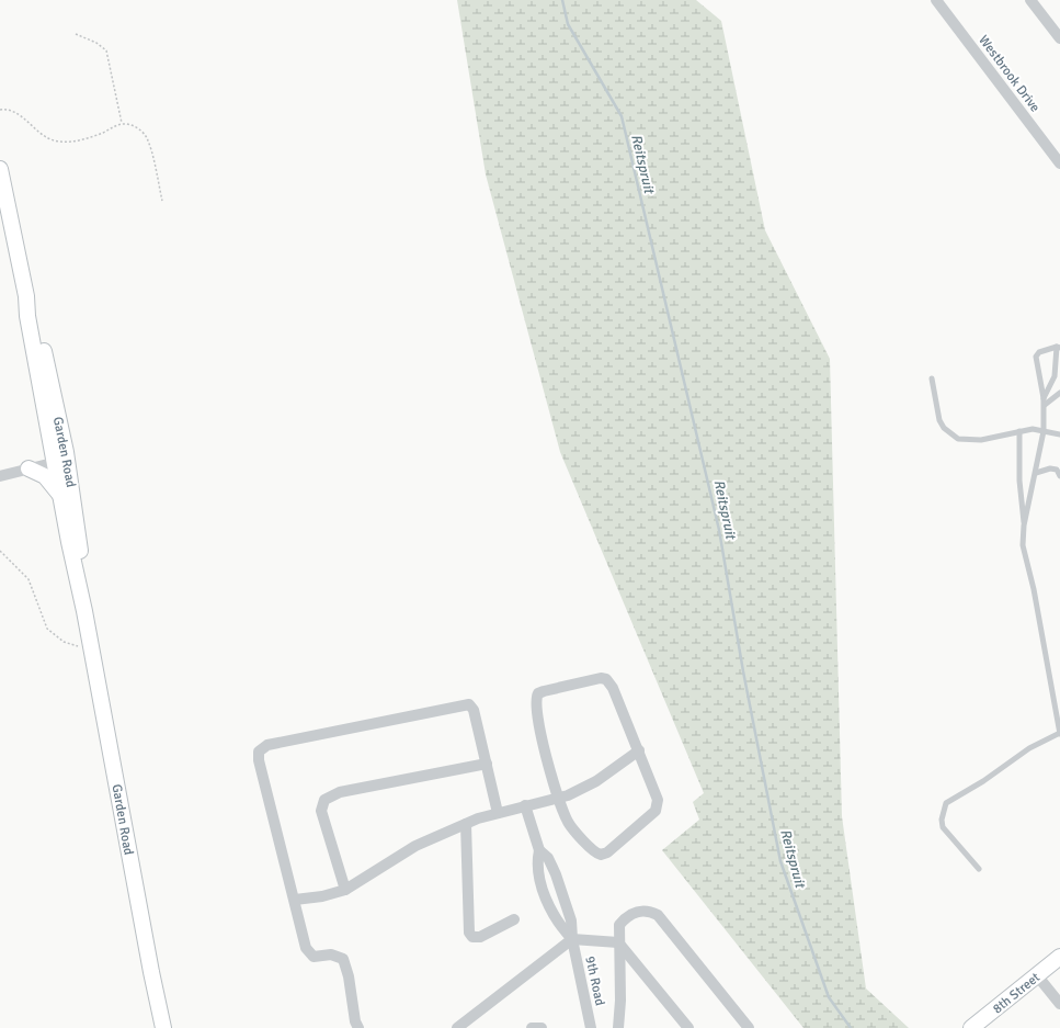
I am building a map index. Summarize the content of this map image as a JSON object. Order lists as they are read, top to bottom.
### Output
{
  "streets": {
    "street": [
      "Westbrook Drive",
      "Garden Road",
      "9th Road",
      "8th Street"
    ]
  },
  "water": ["Reitspruit"]
}
